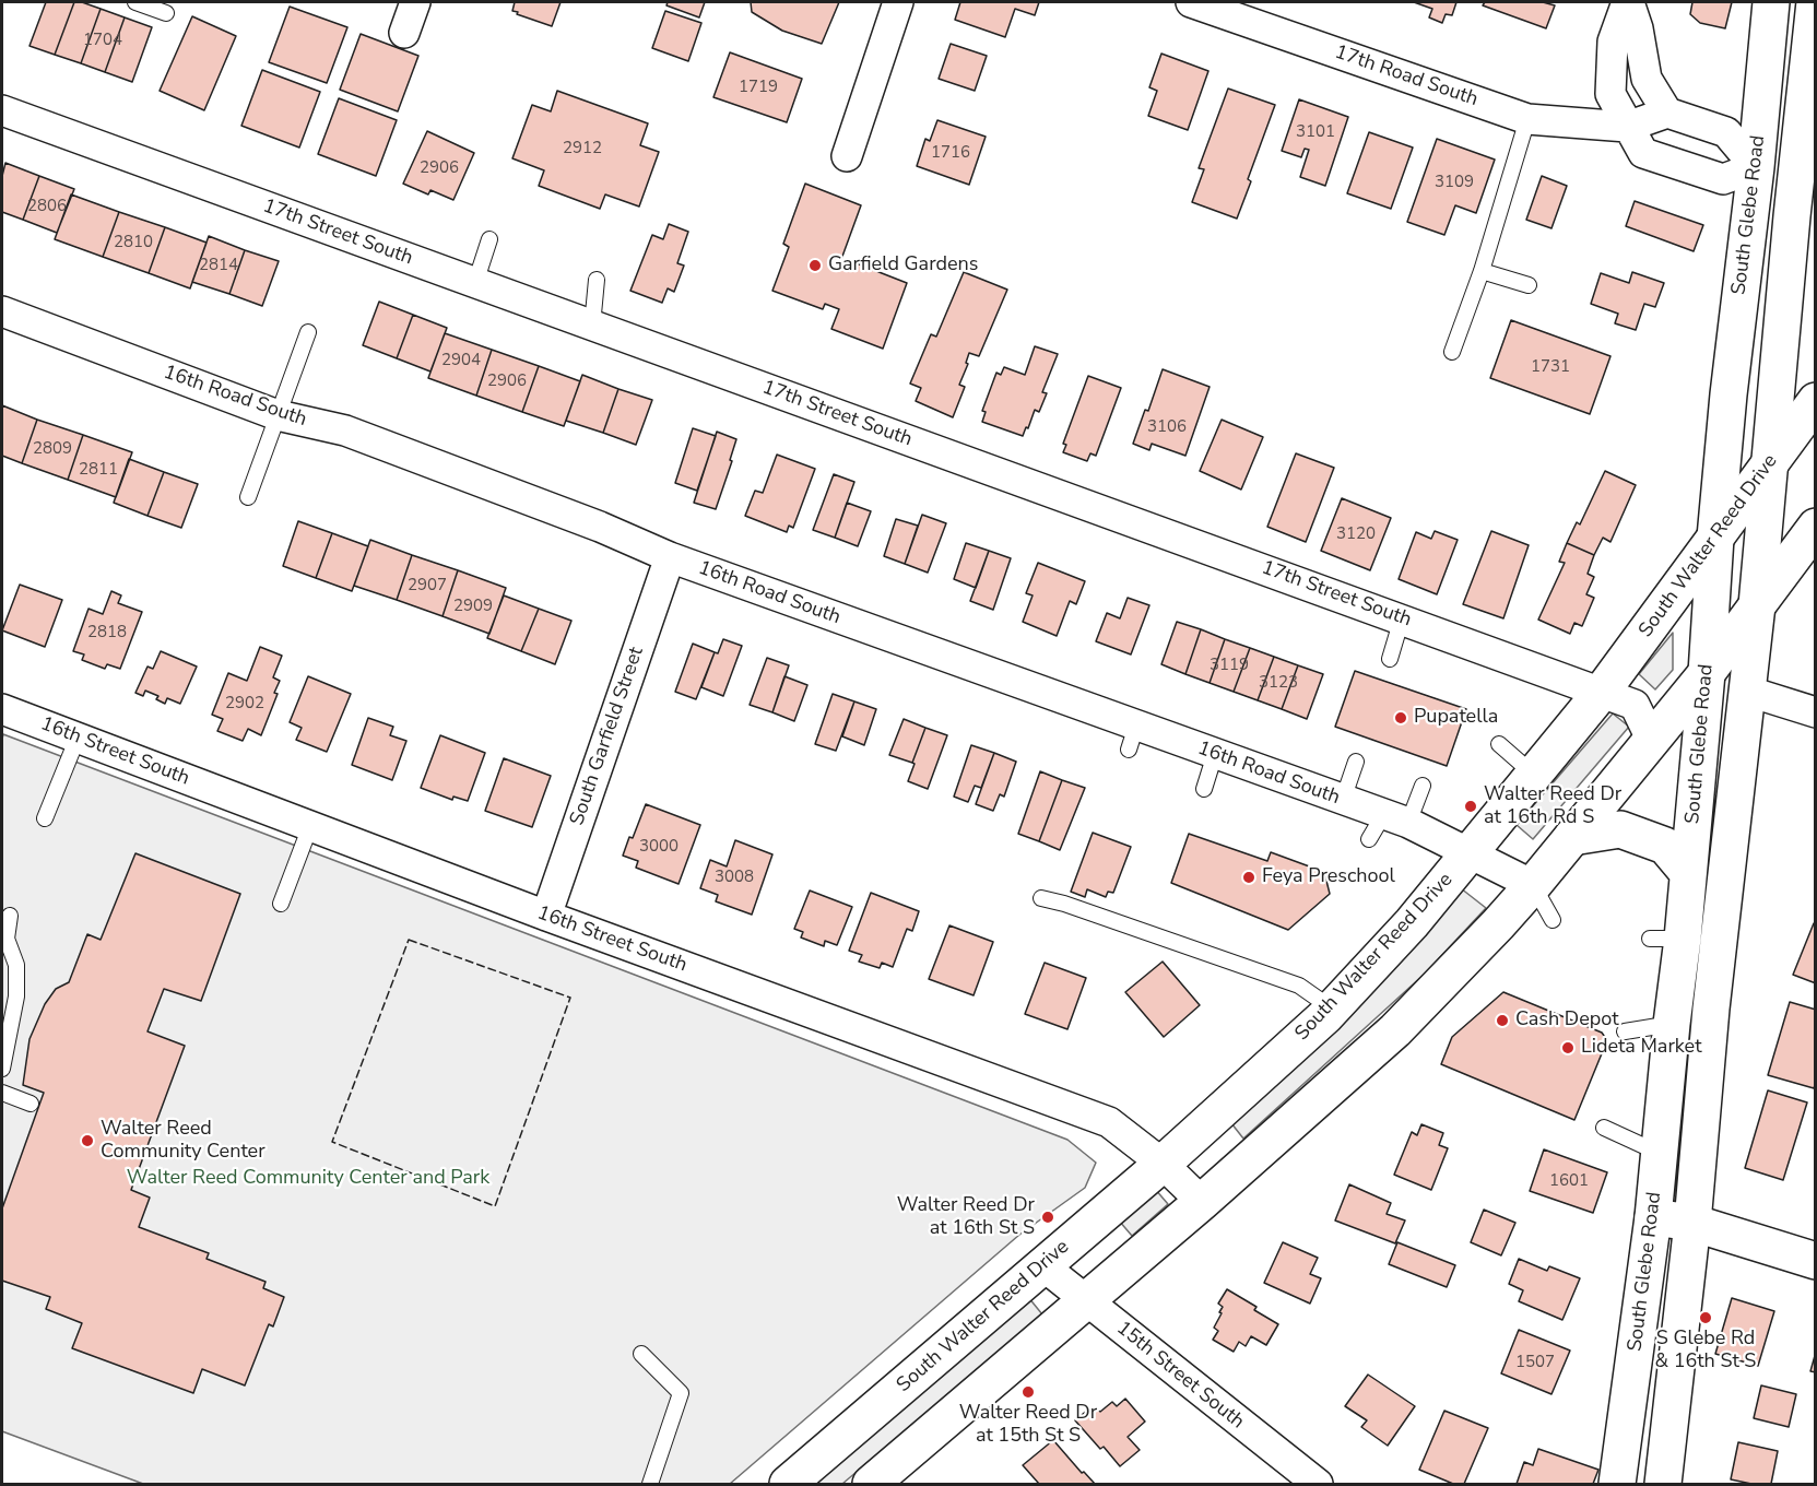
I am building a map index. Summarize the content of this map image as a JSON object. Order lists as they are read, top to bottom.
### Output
{
  "streets": {
    "main road": ["South Glebe Road", "South Walter Reed Drive"],
    "street": [
      "17th Road South",
      "17th Street South",
      "16th Road South",
      "South Garfield Street",
      "16th Street South",
      "15th Street South"
    ]
  },
  "crossings": [
    ["South Glebe Road", "South Walter Reed Drive"],
    ["17th Street South", "South Walter Reed Drive"],
    ["16th Road South", "South Walter Reed Drive"],
    ["16th Road South", "South Garfield Street"],
    ["South Walter Reed Drive", "16th Street South"],
    ["South Walter Reed Drive", "15th Street South"],
    ["South Garfield Street", "16th Street South"]
  ],
  "parks": ["Walter Reed Community Center and Park"],
  "places": [
    "Garfield Gardens",
    "Pupatella",
    "Walter Reed Dr at 16th Rd S",
    "Feya Preschool",
    "Cash Depot",
    "Lideta Market",
    "Walter Reed Community Center",
    "Walter Reed Dr at 16th St S",
    "S Glebe Rd & 16th St S",
    "Walter Reed Dr at 15th St S"
  ],
  "house_numbers": [
    "1704",
    "1719",
    "3101",
    "2912",
    "1716",
    "2906",
    "3109",
    "2806",
    "2810",
    "2814",
    "2904",
    "1731",
    "2906",
    "3106",
    "2809",
    "2811",
    "3120",
    "2907",
    "2909",
    "2818",
    "3119",
    "3123",
    "2902",
    "3000",
    "3008",
    "1601",
    "1507"
  ]
}
